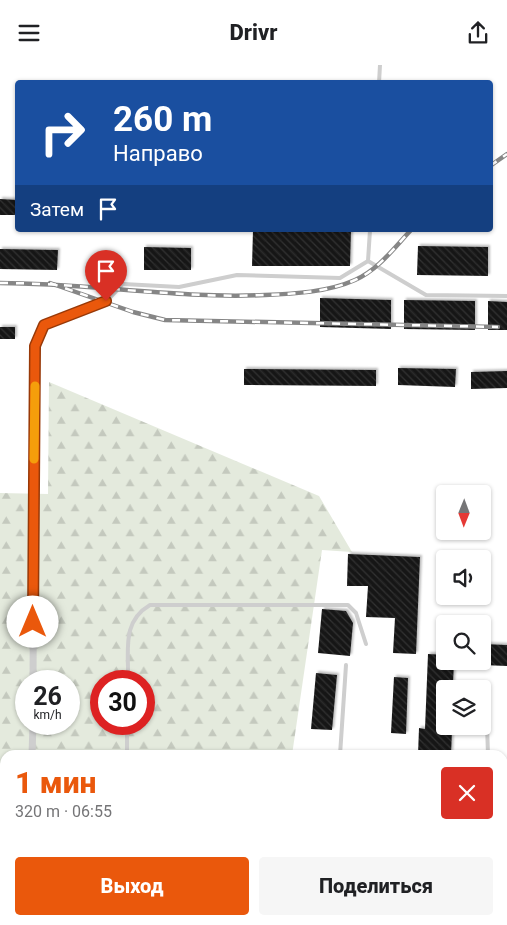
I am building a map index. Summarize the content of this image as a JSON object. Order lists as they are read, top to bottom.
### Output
{
  "north": "bottom",
  "page": {
    "header": "Drivr",
    "turn": ["260 m", "Направо"],
    "then": "Затем",
    "speed": "26 km/h",
    "limit": "30",
    "heading": ["1 мин", "320 m · 06:55"],
    "buttons": ["Выход", "Поделиться"]
  }
}
